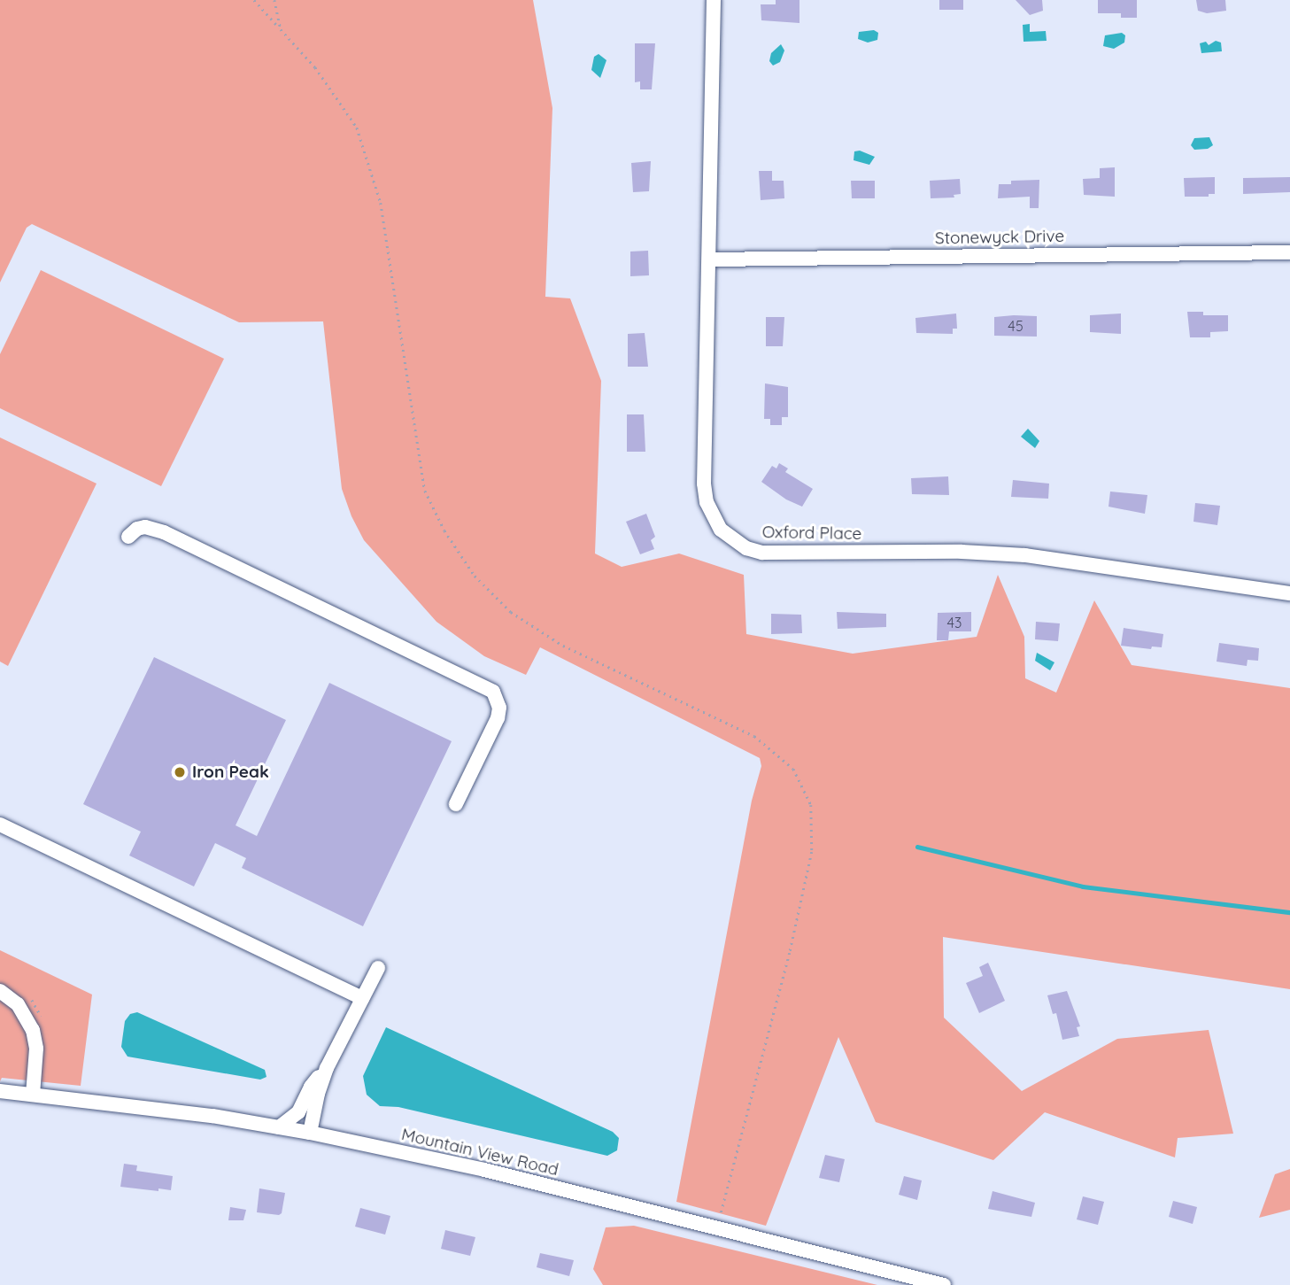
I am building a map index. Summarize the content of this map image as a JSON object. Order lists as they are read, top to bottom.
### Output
{
  "streets": {
    "street": ["Stonewyck Drive", "Oxford Place", "Mountain View Road"]
  },
  "crossings": [
    ["Stonewyck Drive", "Oxford Place"]
  ],
  "places": ["Iron Peak"],
  "house_numbers": ["45", "43"]
}
